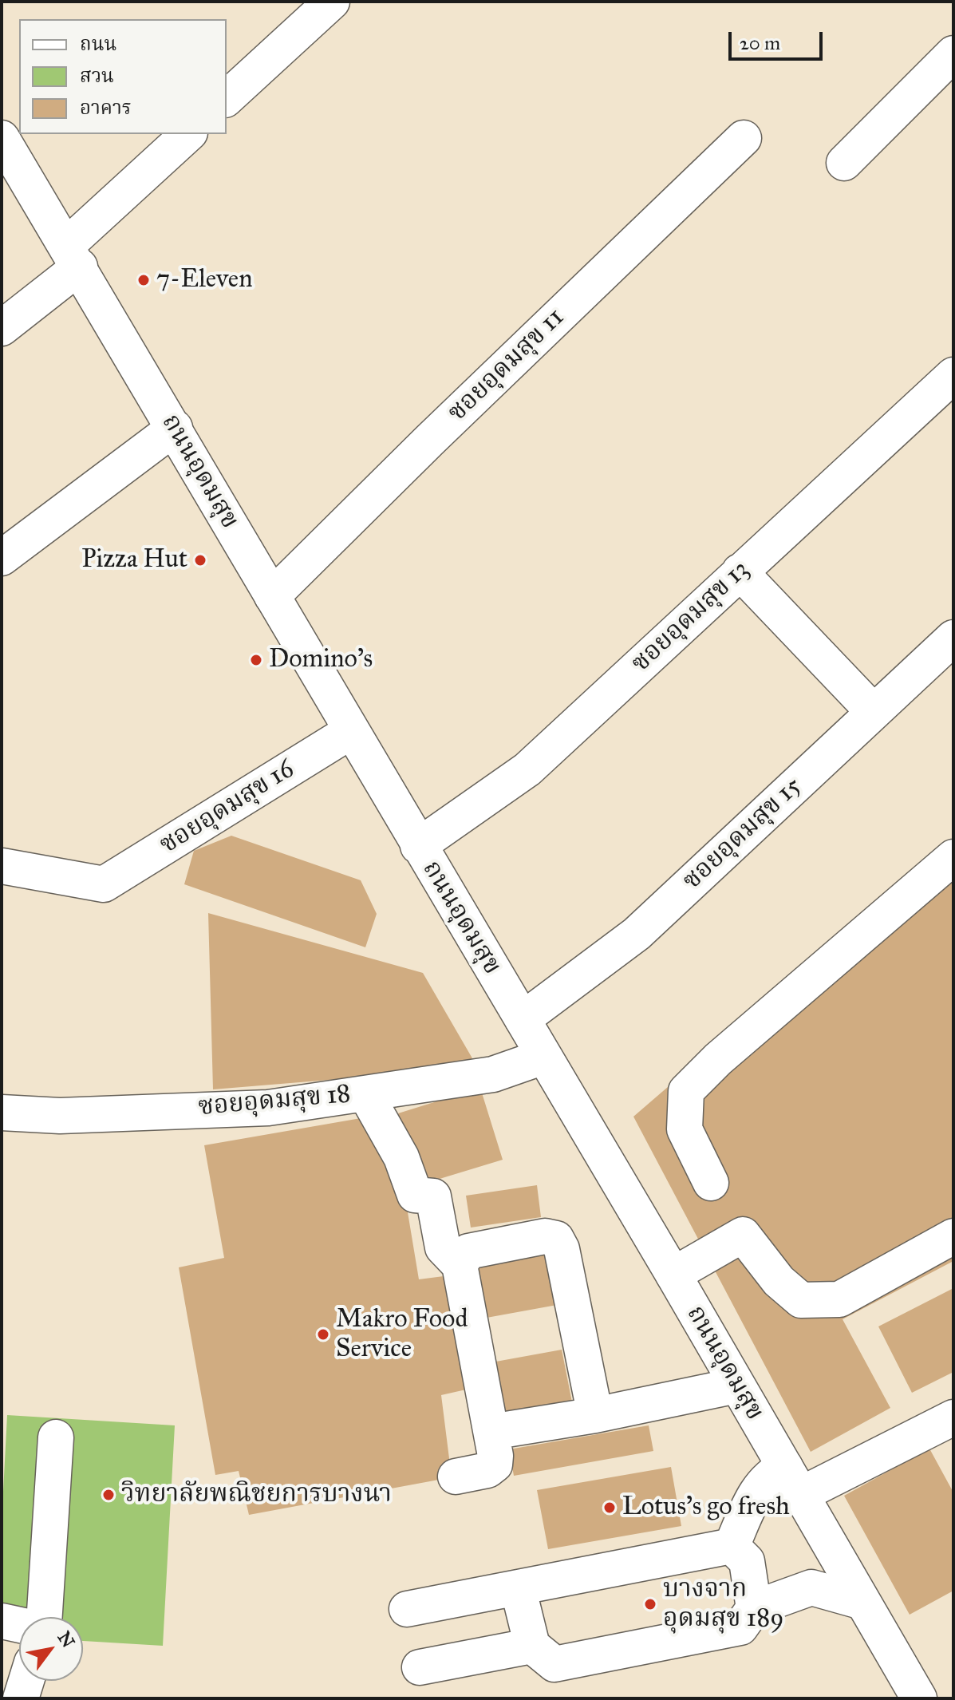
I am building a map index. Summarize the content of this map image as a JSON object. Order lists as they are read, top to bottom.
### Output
{
  "streets": {
    "street": [
      "ซอยอุดมสุข 11",
      "ถนนอุดมสุข",
      "ซอยอุดมสุข 13",
      "ซอยอุดมสุข 16",
      "ซอยอุดมสุข 15",
      "ซอยอุดมสุข 18"
    ]
  },
  "crossings": [
    ["ซอยอุดมสุข 11", "ถนนอุดมสุข"],
    ["ถนนอุดมสุข", "ซอยอุดมสุข 13"],
    ["ถนนอุดมสุข", "ซอยอุดมสุข 16"],
    ["ถนนอุดมสุข", "ซอยอุดมสุข 15"],
    ["ถนนอุดมสุข", "ซอยอุดมสุข 18"]
  ],
  "places": [
    "7-Eleven",
    "Pizza Hut",
    "Domino's",
    "Makro Food Service",
    "วิทยาลัยพณิชยการบางนา",
    "Lotus's go fresh",
    "บางจาก อุดมสุข 189"
  ],
  "legend": ["ถนน", "สวน", "อาคาร"],
  "scale_bar": "20 m",
  "north": "top right"
}
